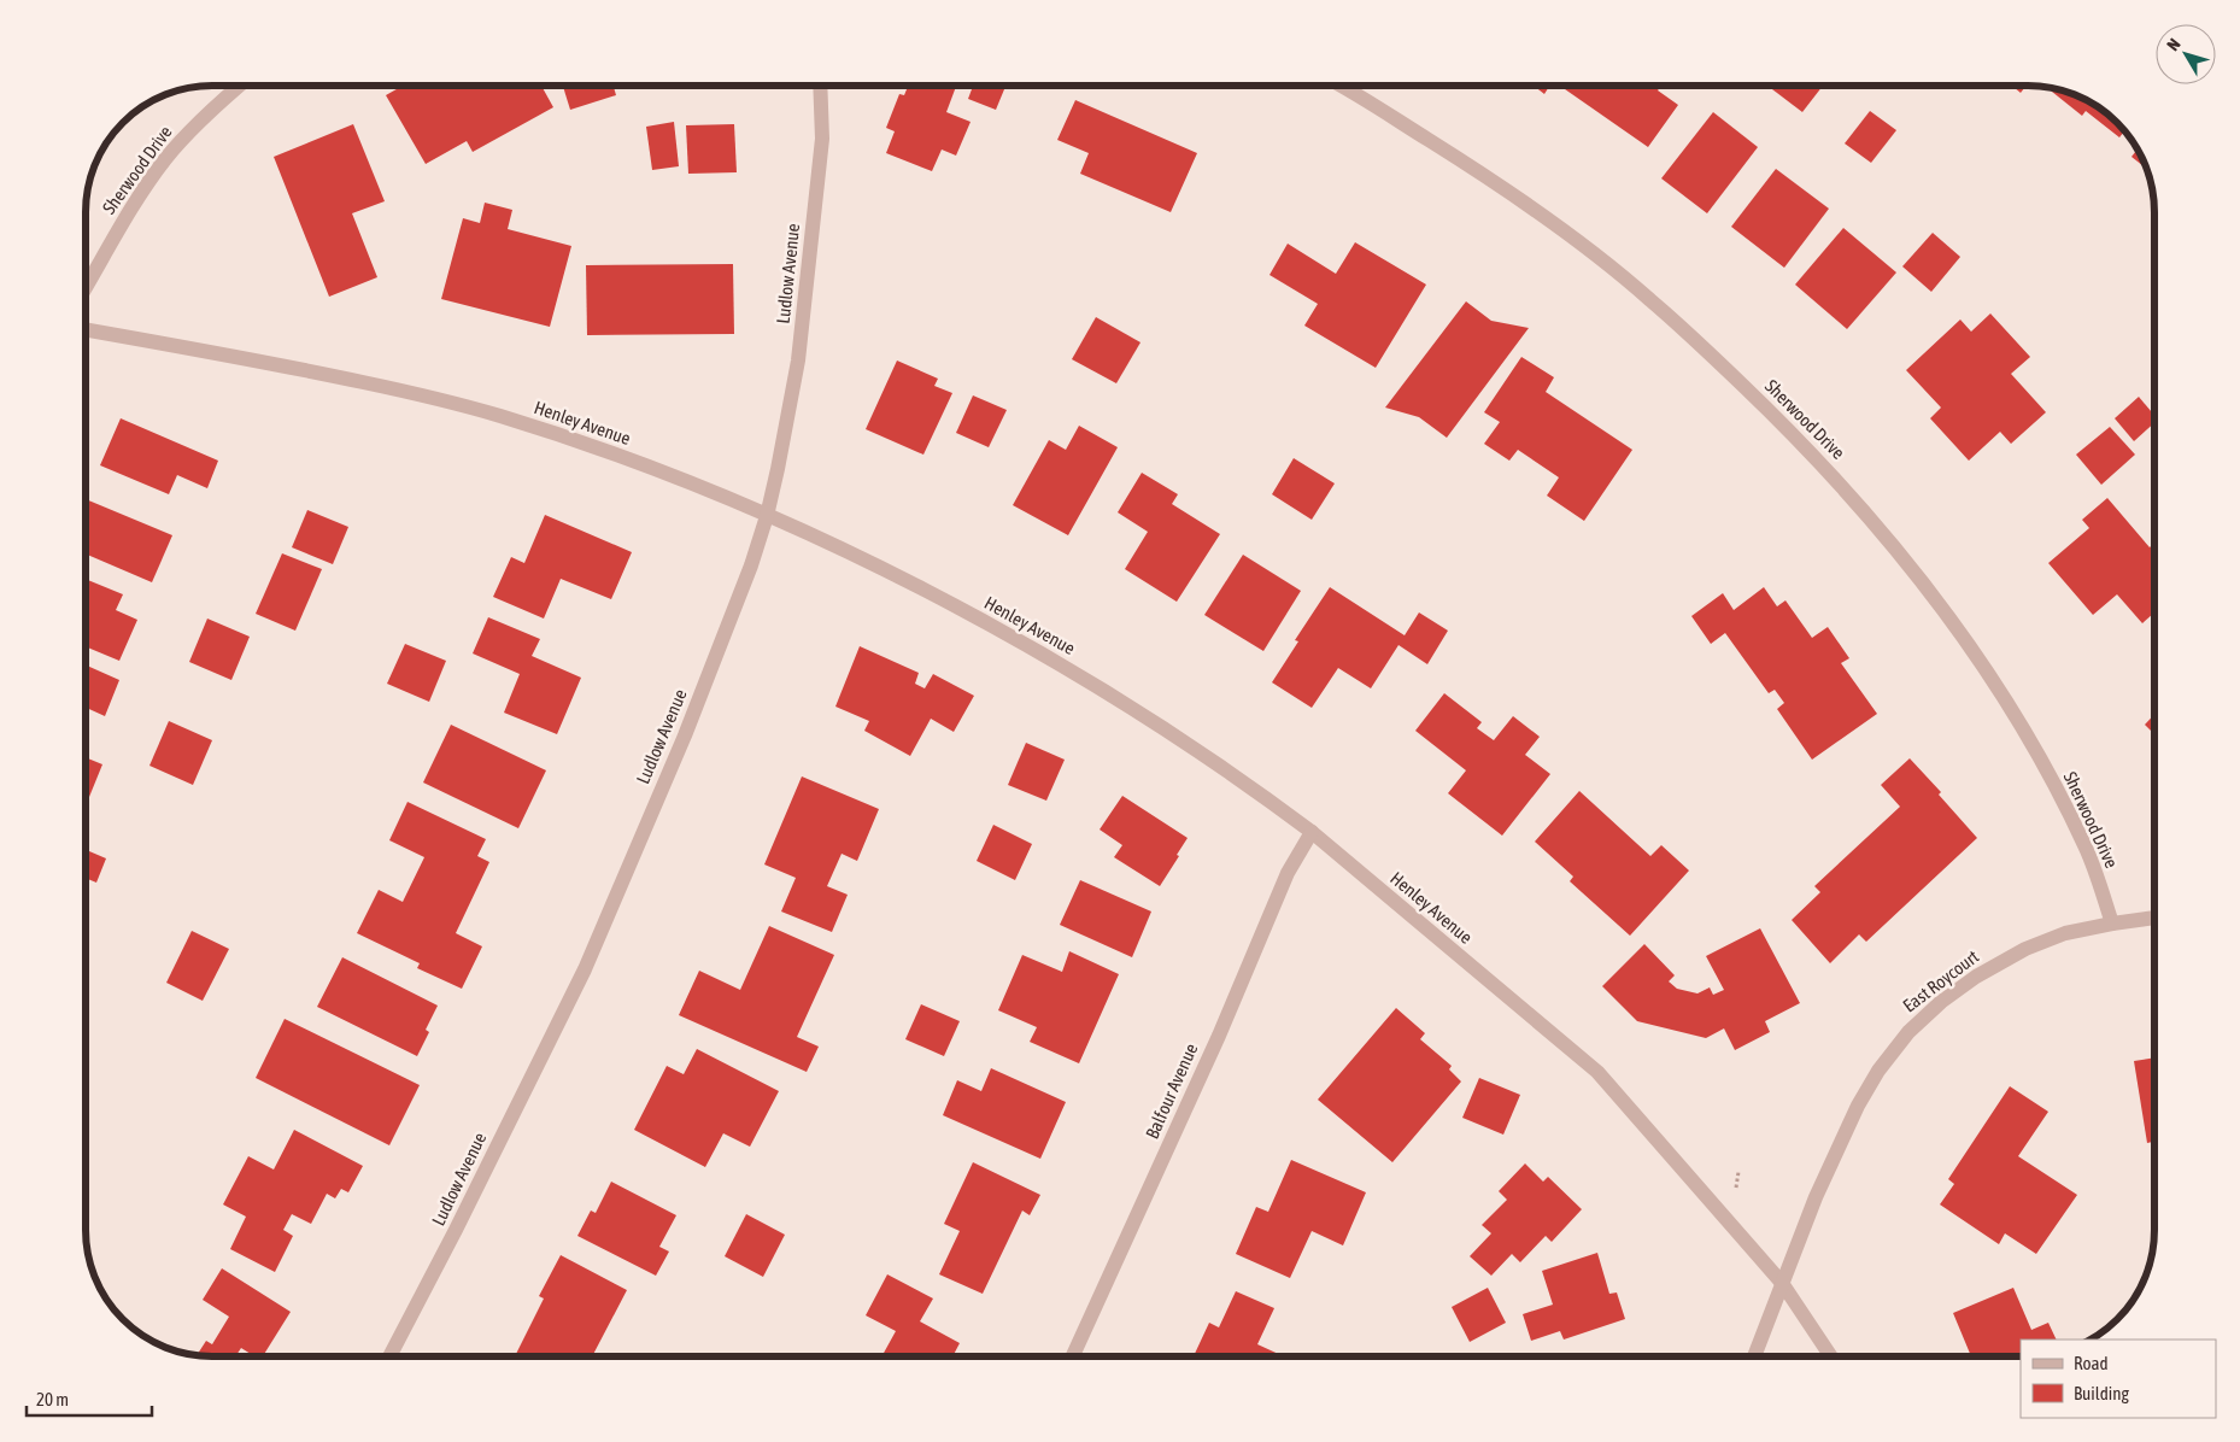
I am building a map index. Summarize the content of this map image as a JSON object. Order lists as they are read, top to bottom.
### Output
{
  "streets": {
    "street": [
      "Sherwood Drive",
      "Ludlow Avenue",
      "Henley Avenue",
      "East Roycourt",
      "Balfour Avenue"
    ]
  },
  "crossings": [
    ["Sherwood Drive", "East Roycourt"],
    ["Ludlow Avenue", "Henley Avenue"],
    ["Henley Avenue", "East Roycourt"],
    ["Henley Avenue", "Balfour Avenue"]
  ],
  "legend": ["Road", "Building"],
  "scale_bar": "20 m",
  "north": "top left"
}
